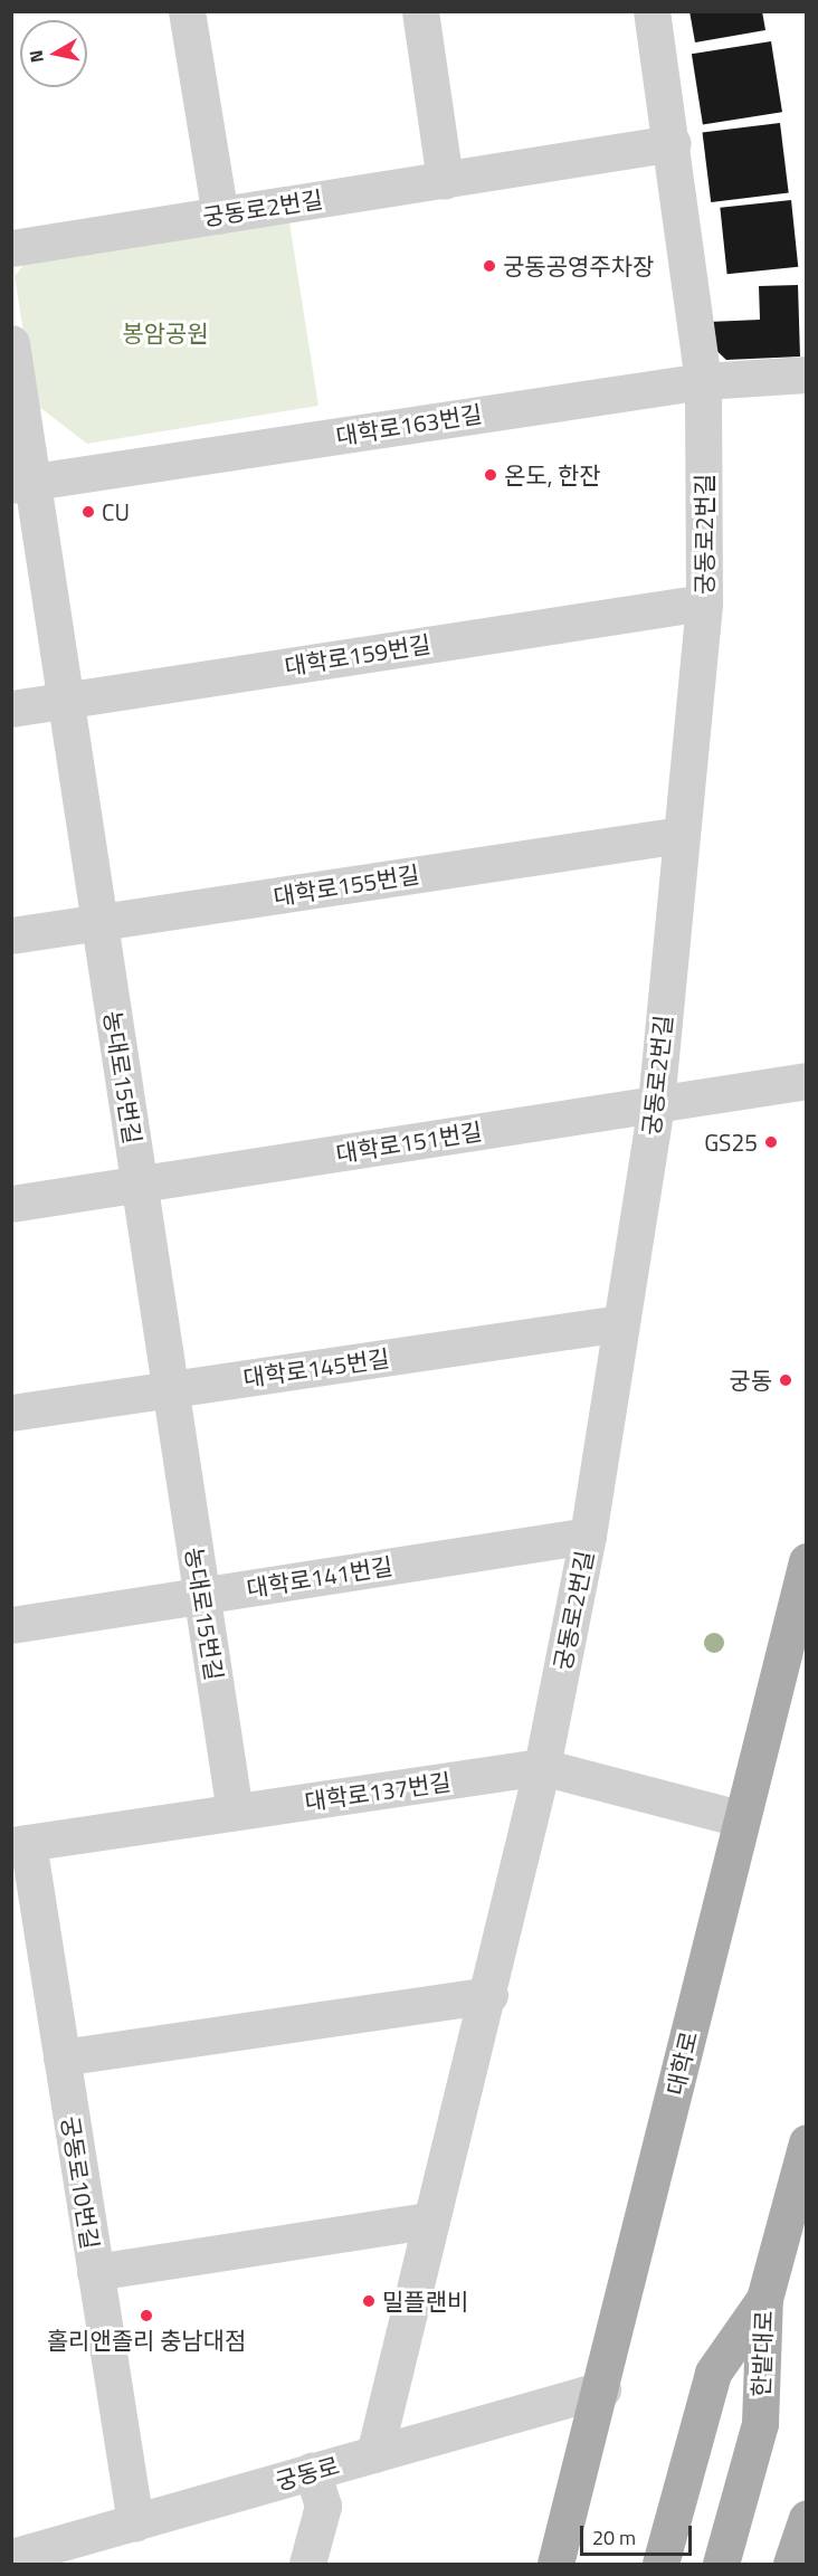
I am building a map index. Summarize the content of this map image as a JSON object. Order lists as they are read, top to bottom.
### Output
{
  "streets": {
    "main road": ["대학로", "한밭대로"],
    "street": [
      "궁동로2번길",
      "대학로163번길",
      "대학로159번길",
      "대학로155번길",
      "농대로15번길",
      "대학로151번길",
      "대학로145번길",
      "대학로141번길",
      "대학로137번길",
      "궁동로10번길",
      "궁동로"
    ]
  },
  "crossings": [
    ["궁동로2번길", "대학로163번길"],
    ["궁동로2번길", "대학로159번길"],
    ["궁동로2번길", "대학로155번길"],
    ["궁동로2번길", "대학로151번길"],
    ["궁동로2번길", "대학로145번길"],
    ["궁동로2번길", "대학로141번길"],
    ["궁동로2번길", "대학로137번길"],
    ["궁동로2번길", "궁동로"],
    ["대학로163번길", "농대로15번길"],
    ["대학로159번길", "농대로15번길"],
    ["대학로155번길", "농대로15번길"],
    ["농대로15번길", "대학로151번길"],
    ["농대로15번길", "대학로145번길"],
    ["농대로15번길", "대학로141번길"],
    ["농대로15번길", "대학로137번길"],
    ["대학로137번길", "대학로"],
    ["대학로137번길", "궁동로10번길"],
    ["대학로", "궁동로"],
    ["궁동로10번길", "궁동로"]
  ],
  "parks": ["봉암공원"],
  "places": [
    "궁동공영주차장",
    "온도, 한잔",
    "CU",
    "GS25",
    "궁동",
    "밀플랜비",
    "홀리앤졸리 충남대점"
  ],
  "scale_bar": "20 m",
  "north": "left"
}
